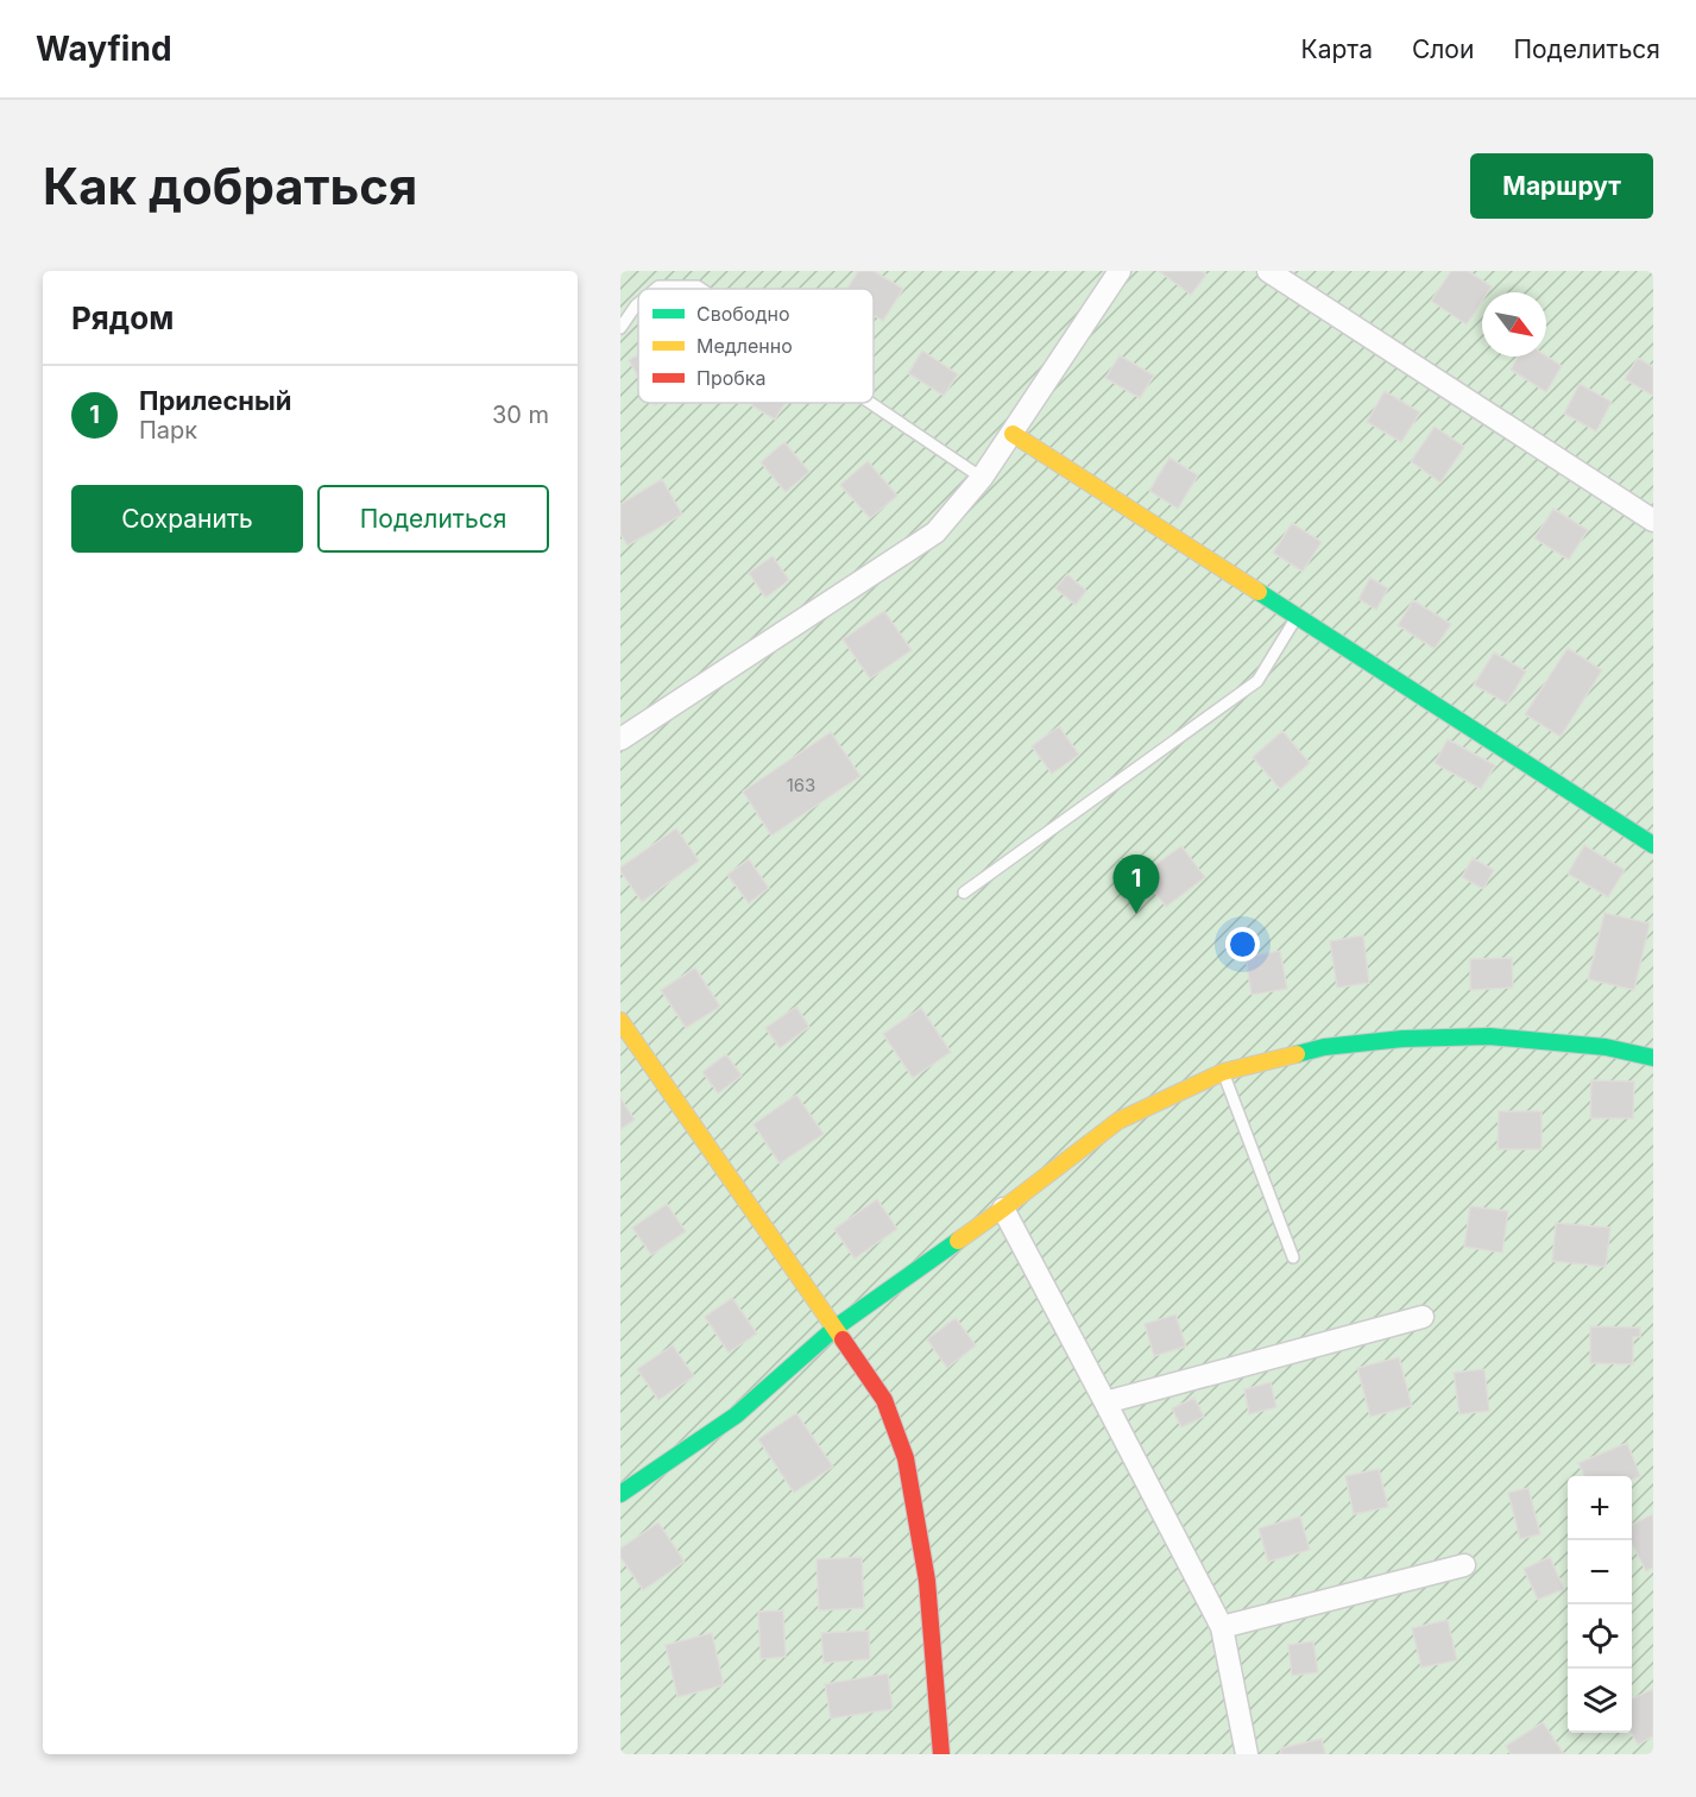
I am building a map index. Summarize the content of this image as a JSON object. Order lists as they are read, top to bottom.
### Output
{
  "house_numbers": ["163"],
  "legend": ["Свободно", "Медленно", "Пробка"],
  "north": "bottom right",
  "page": {
    "header": "Wayfind",
    "nav": ["Карта", "Слои", "Поделиться"],
    "buttons": [
      "Маршрут",
      ["Сохранить", "Поделиться"]
    ],
    "title": "Как добраться",
    "heading": "Рядом",
    "list": [
      {
        "mark": "1",
        "name": "Прилесный",
        "note": "Парк",
        "value": "30 m"
      }
    ],
    "pins": "1",
    "map_buttons": ["+", "−"]
  }
}
